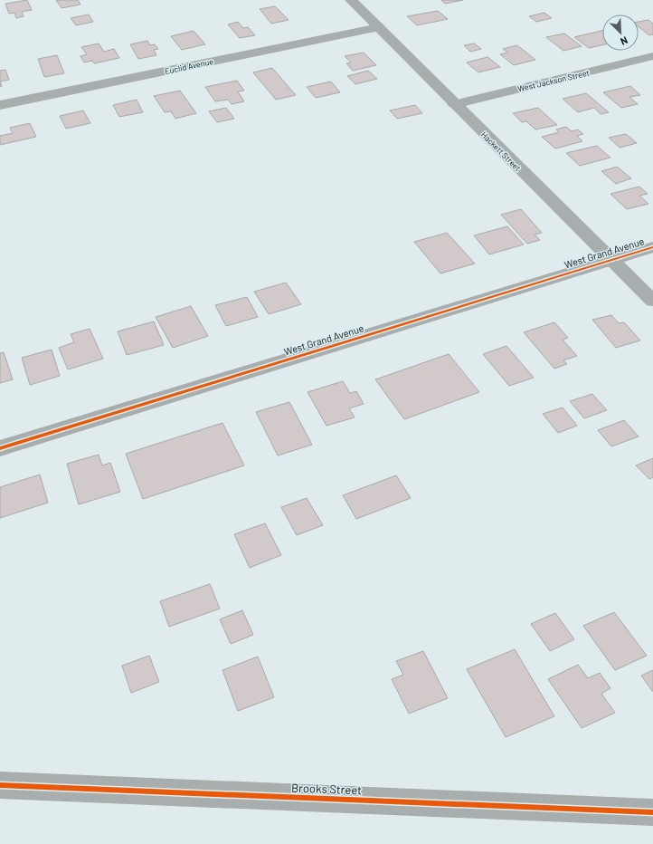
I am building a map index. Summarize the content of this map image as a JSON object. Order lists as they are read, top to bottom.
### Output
{
  "streets": {
    "street": [
      "Euclid Avenue",
      "West Jackson Street",
      "Hackett Street",
      "West Grand Avenue",
      "Brooks Street"
    ]
  },
  "crossings": [
    ["Euclid Avenue", "Hackett Street"],
    ["West Jackson Street", "Hackett Street"],
    ["Hackett Street", "West Grand Avenue"]
  ],
  "north": "bottom right"
}
